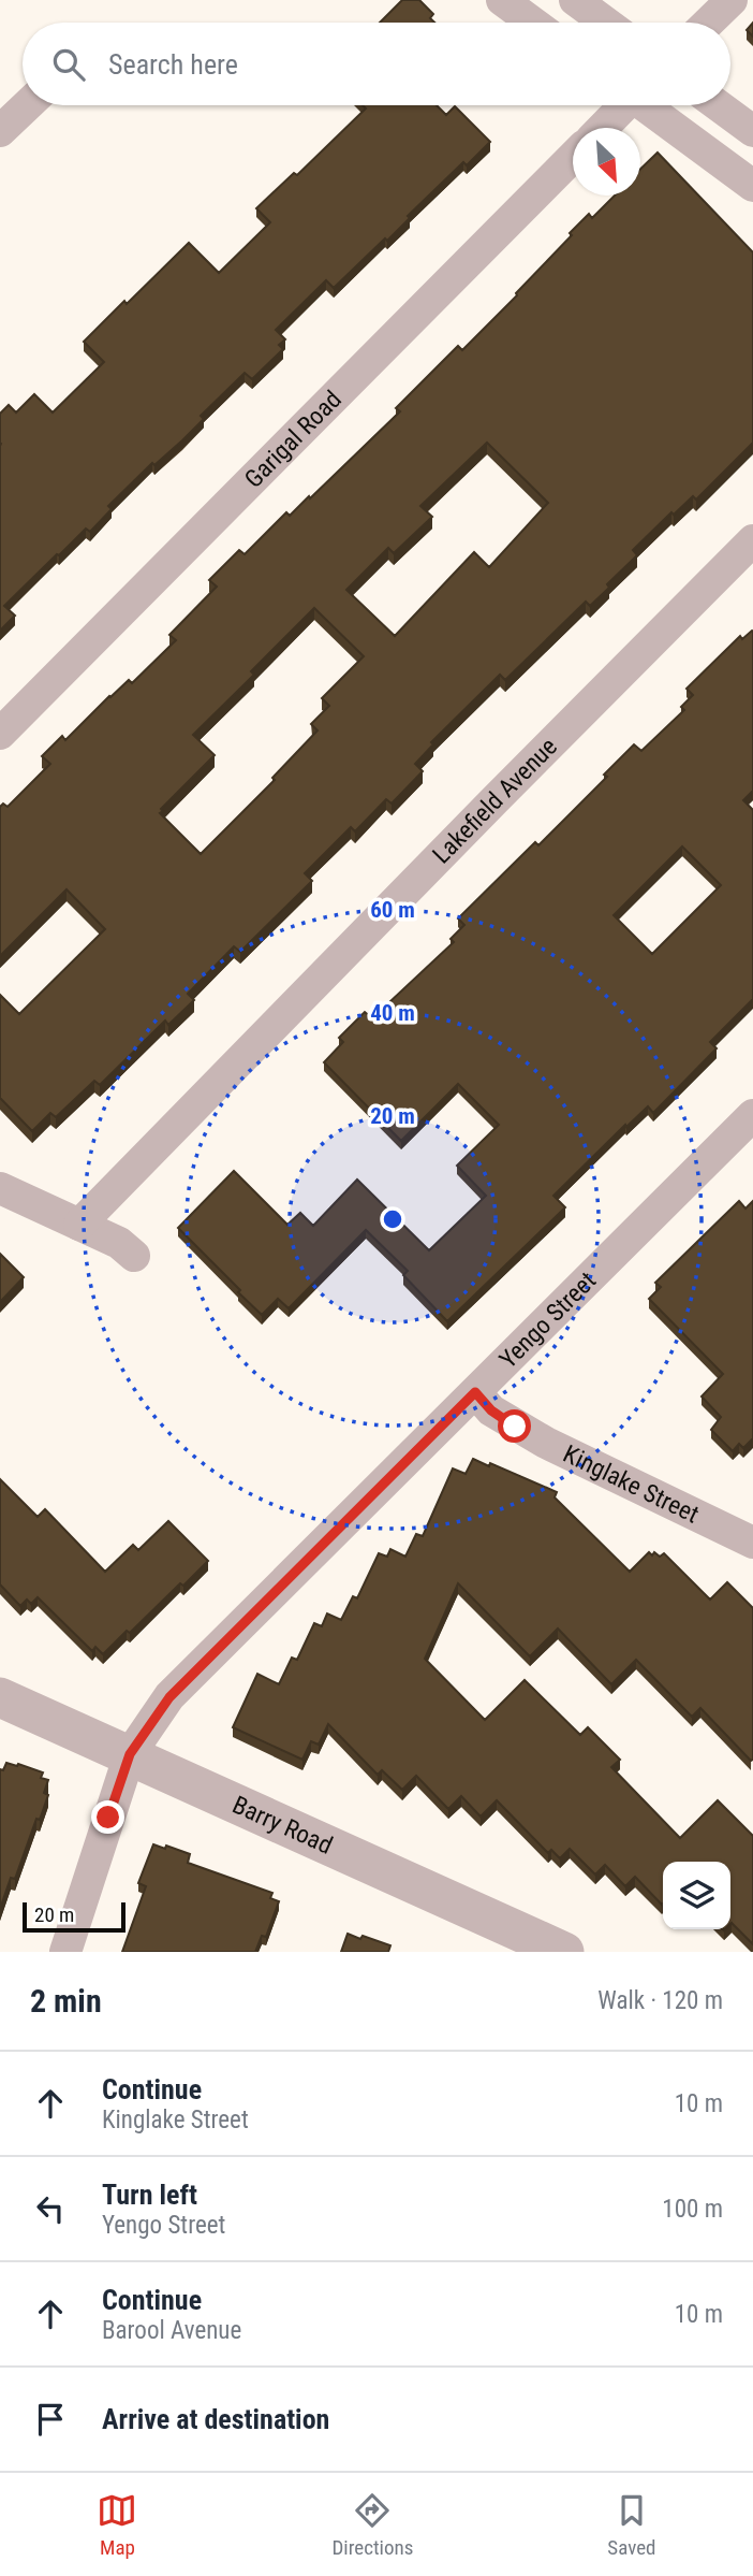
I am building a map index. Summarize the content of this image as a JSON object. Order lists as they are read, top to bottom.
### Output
{
  "streets": {
    "street": [
      "Garigal Road",
      "Lakefield Avenue",
      "Yengo Street",
      "Kinglake Street",
      "Barry Road"
    ]
  },
  "crossings": [
    ["Yengo Street", "Kinglake Street"],
    ["Yengo Street", "Barry Road"]
  ],
  "scale_bar": "20 m",
  "north": "bottom right",
  "page": {
    "search": "Search here",
    "scale": "20 m",
    "heading": ["2 min", "Walk · 120 m"],
    "list": [
      ["Continue", "Kinglake Street", "10 m"],
      ["Turn left", "Yengo Street", "100 m"],
      ["Continue", "Barool Avenue", "10 m"],
      "Arrive at destination"
    ],
    "nav": ["Map", "Directions", "Saved"]
  },
  "rings": ["60 m", "40 m", "20 m"]
}
